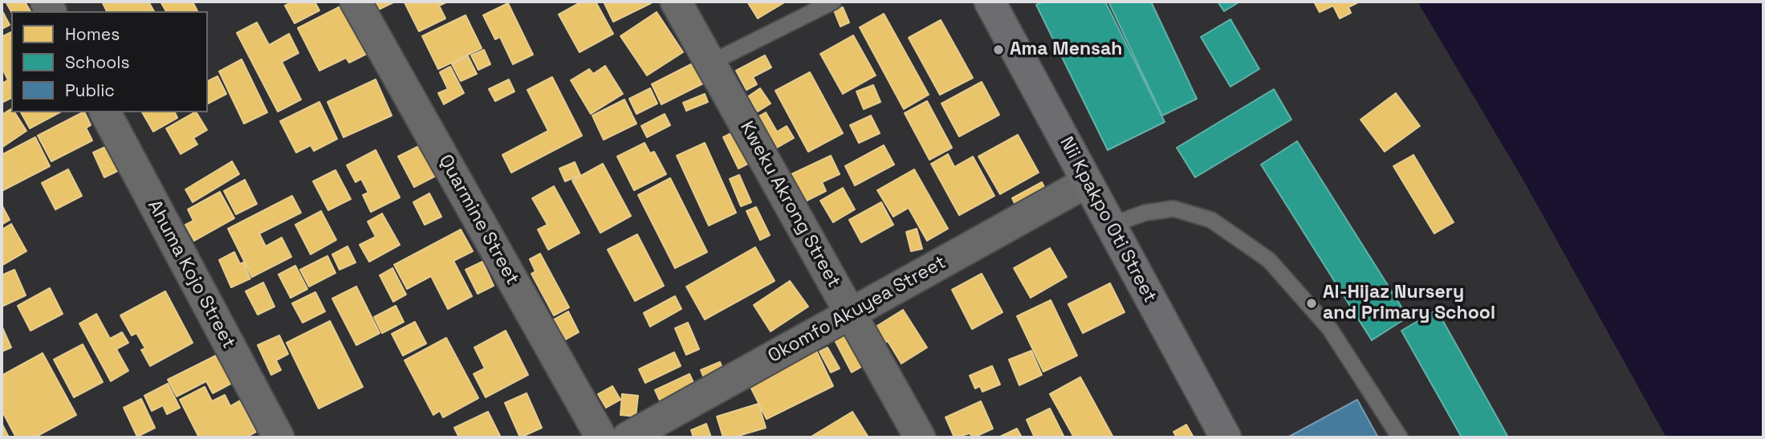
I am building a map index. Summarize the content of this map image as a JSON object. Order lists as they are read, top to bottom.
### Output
{
  "streets": {
    "main road": ["Nii Kpakpo Oti Street"],
    "street": [
      "Kweku Akrong Street",
      "Quarmine Street",
      "Ahuma Kojo Street",
      "Okomfo Akuyea Street"
    ]
  },
  "crossings": [
    ["Kweku Akrong Street", "Okomfo Akuyea Street"],
    ["Nii Kpakpo Oti Street", "Okomfo Akuyea Street"]
  ],
  "places": ["Ama Mensah", "Al-Hijaz Nursery and Primary School"],
  "legend": ["Homes", "Schools", "Public"]
}
